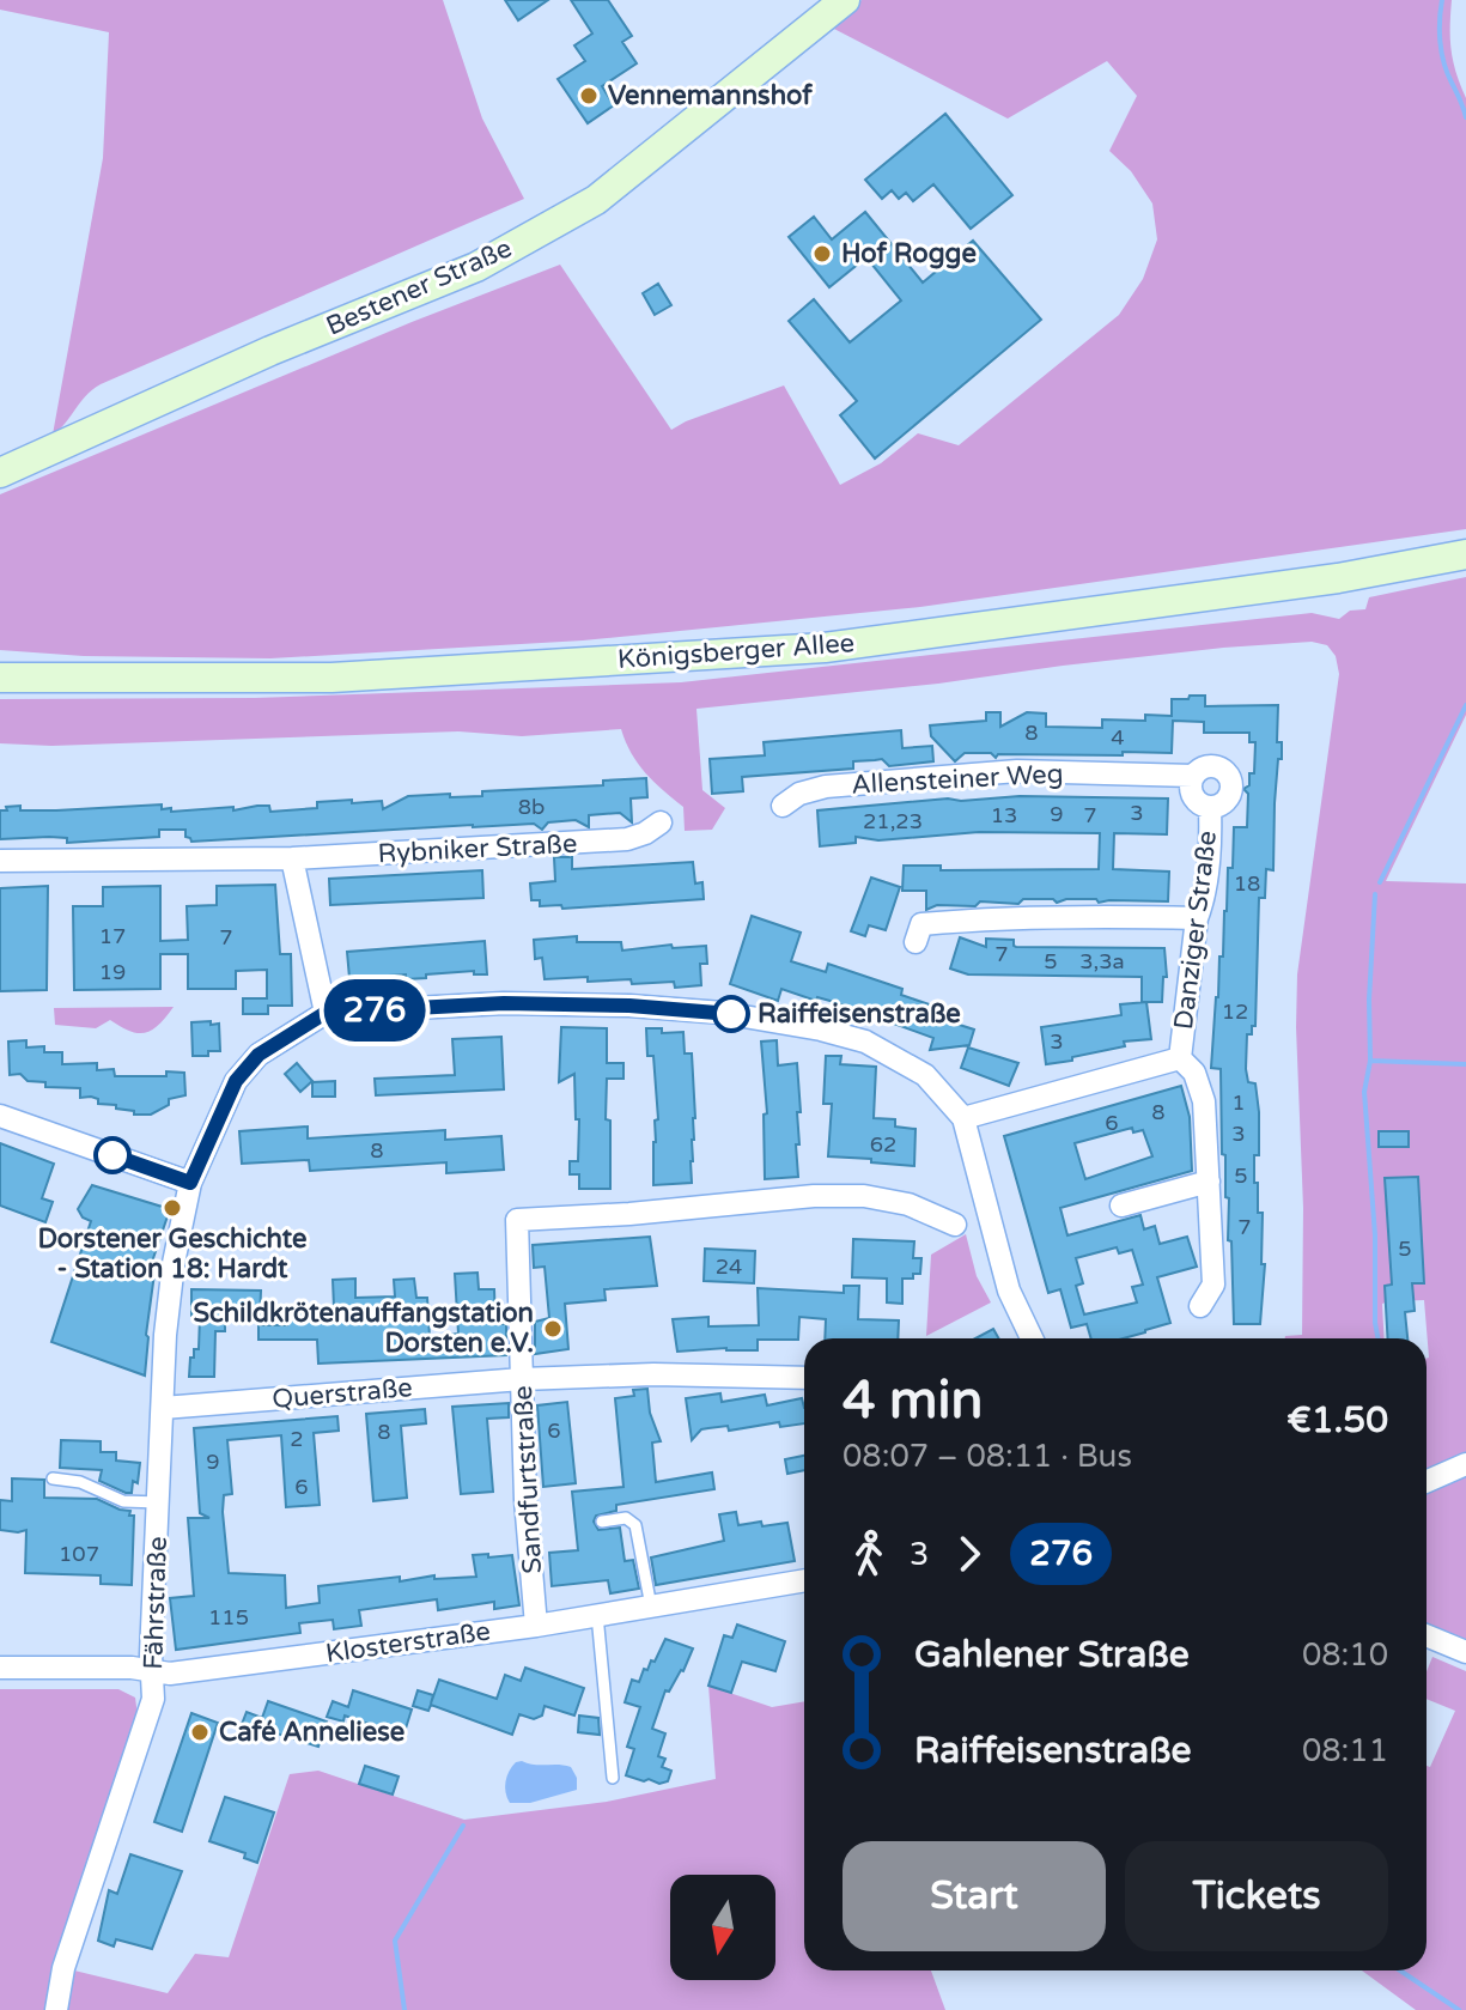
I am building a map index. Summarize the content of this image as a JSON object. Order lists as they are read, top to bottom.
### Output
{
  "streets": {
    "main road": ["Bestener Straße", "Königsberger Allee"],
    "street": [
      "Allensteiner Weg",
      "Rybniker Straße",
      "Danziger Straße",
      "Querstraße",
      "Sandfurtstraße",
      "Fährstraße",
      "Klosterstraße"
    ]
  },
  "crossings": [
    ["Allensteiner Weg", "Danziger Straße"],
    ["Querstraße", "Sandfurtstraße"],
    ["Querstraße", "Fährstraße"],
    ["Sandfurtstraße", "Klosterstraße"],
    ["Fährstraße", "Klosterstraße"]
  ],
  "places": [
    "Vennemannshof",
    "Hof Rogge",
    "Raiffeisenstraße",
    "Dorstener Geschichte - Station 18: Hardt",
    "Schildkrötenauffangstation Dorsten e.V.",
    "Café Anneliese"
  ],
  "lines": ["bus line 276"],
  "house_numbers": [
    "8",
    "4",
    "8b",
    "3",
    "9",
    "13",
    "7",
    "21,23",
    "18",
    "17",
    "7",
    "7",
    "5",
    "3,3a",
    "19",
    "12",
    "3",
    "1",
    "8",
    "6",
    "3",
    "62",
    "8",
    "5",
    "7",
    "5",
    "24",
    "6",
    "8",
    "2",
    "9",
    "6",
    "107",
    "115"
  ],
  "north": "bottom",
  "page": {
    "on_map": "276",
    "heading": ["4 min", "08:07 – 08:11 · Bus", "€1.50"],
    "legs": ["3", "276"],
    "list": [
      {
        "name": "Gahlener Straße",
        "value": "08:10"
      },
      {
        "name": "Raiffeisenstraße",
        "value": "08:11"
      }
    ],
    "buttons": ["Start", "Tickets"]
  }
}
